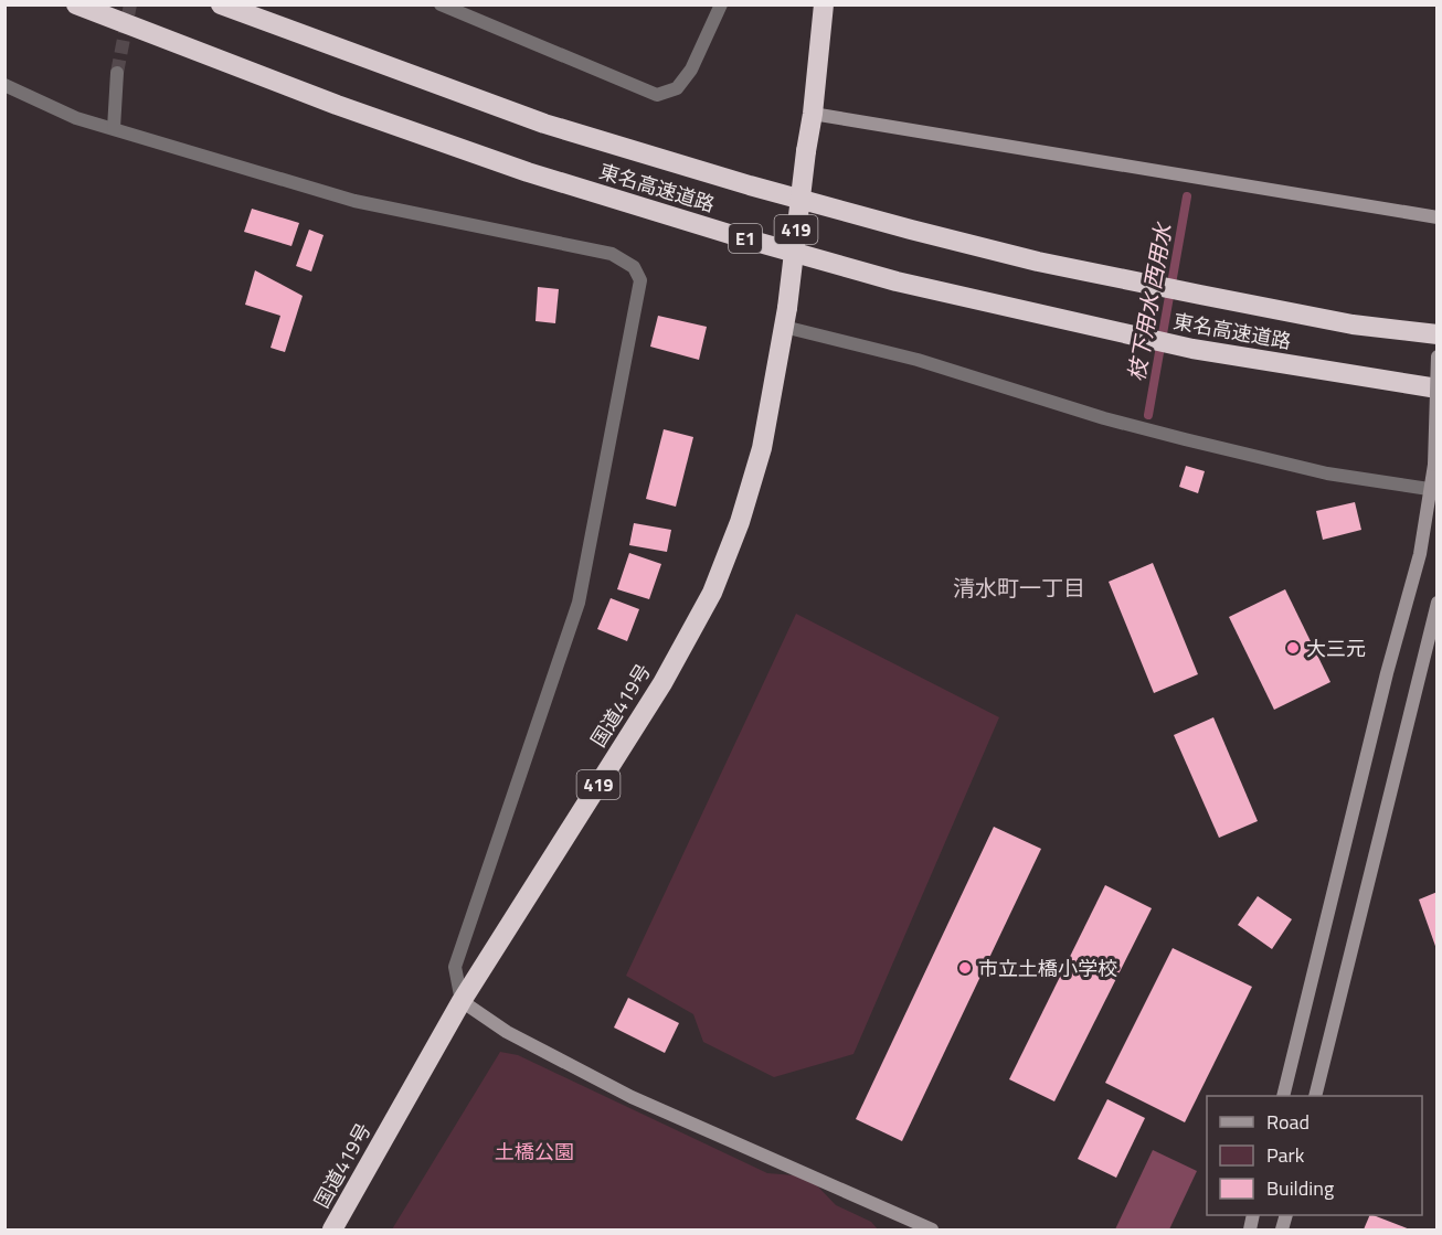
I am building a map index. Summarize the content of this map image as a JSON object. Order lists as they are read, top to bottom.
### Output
{
  "streets": {
    "highway": [
      "東名高速道路",
      "419",
      "E1",
      "国道419号"
    ]
  },
  "crossings": [
    ["419", "国道419号"]
  ],
  "districts": ["清水町一丁目"],
  "water": ["枝下用水 西用水"],
  "parks": ["土橋公園"],
  "places": ["大三元", "市立土橋小学校"],
  "legend": ["Road", "Park", "Building"]
}
